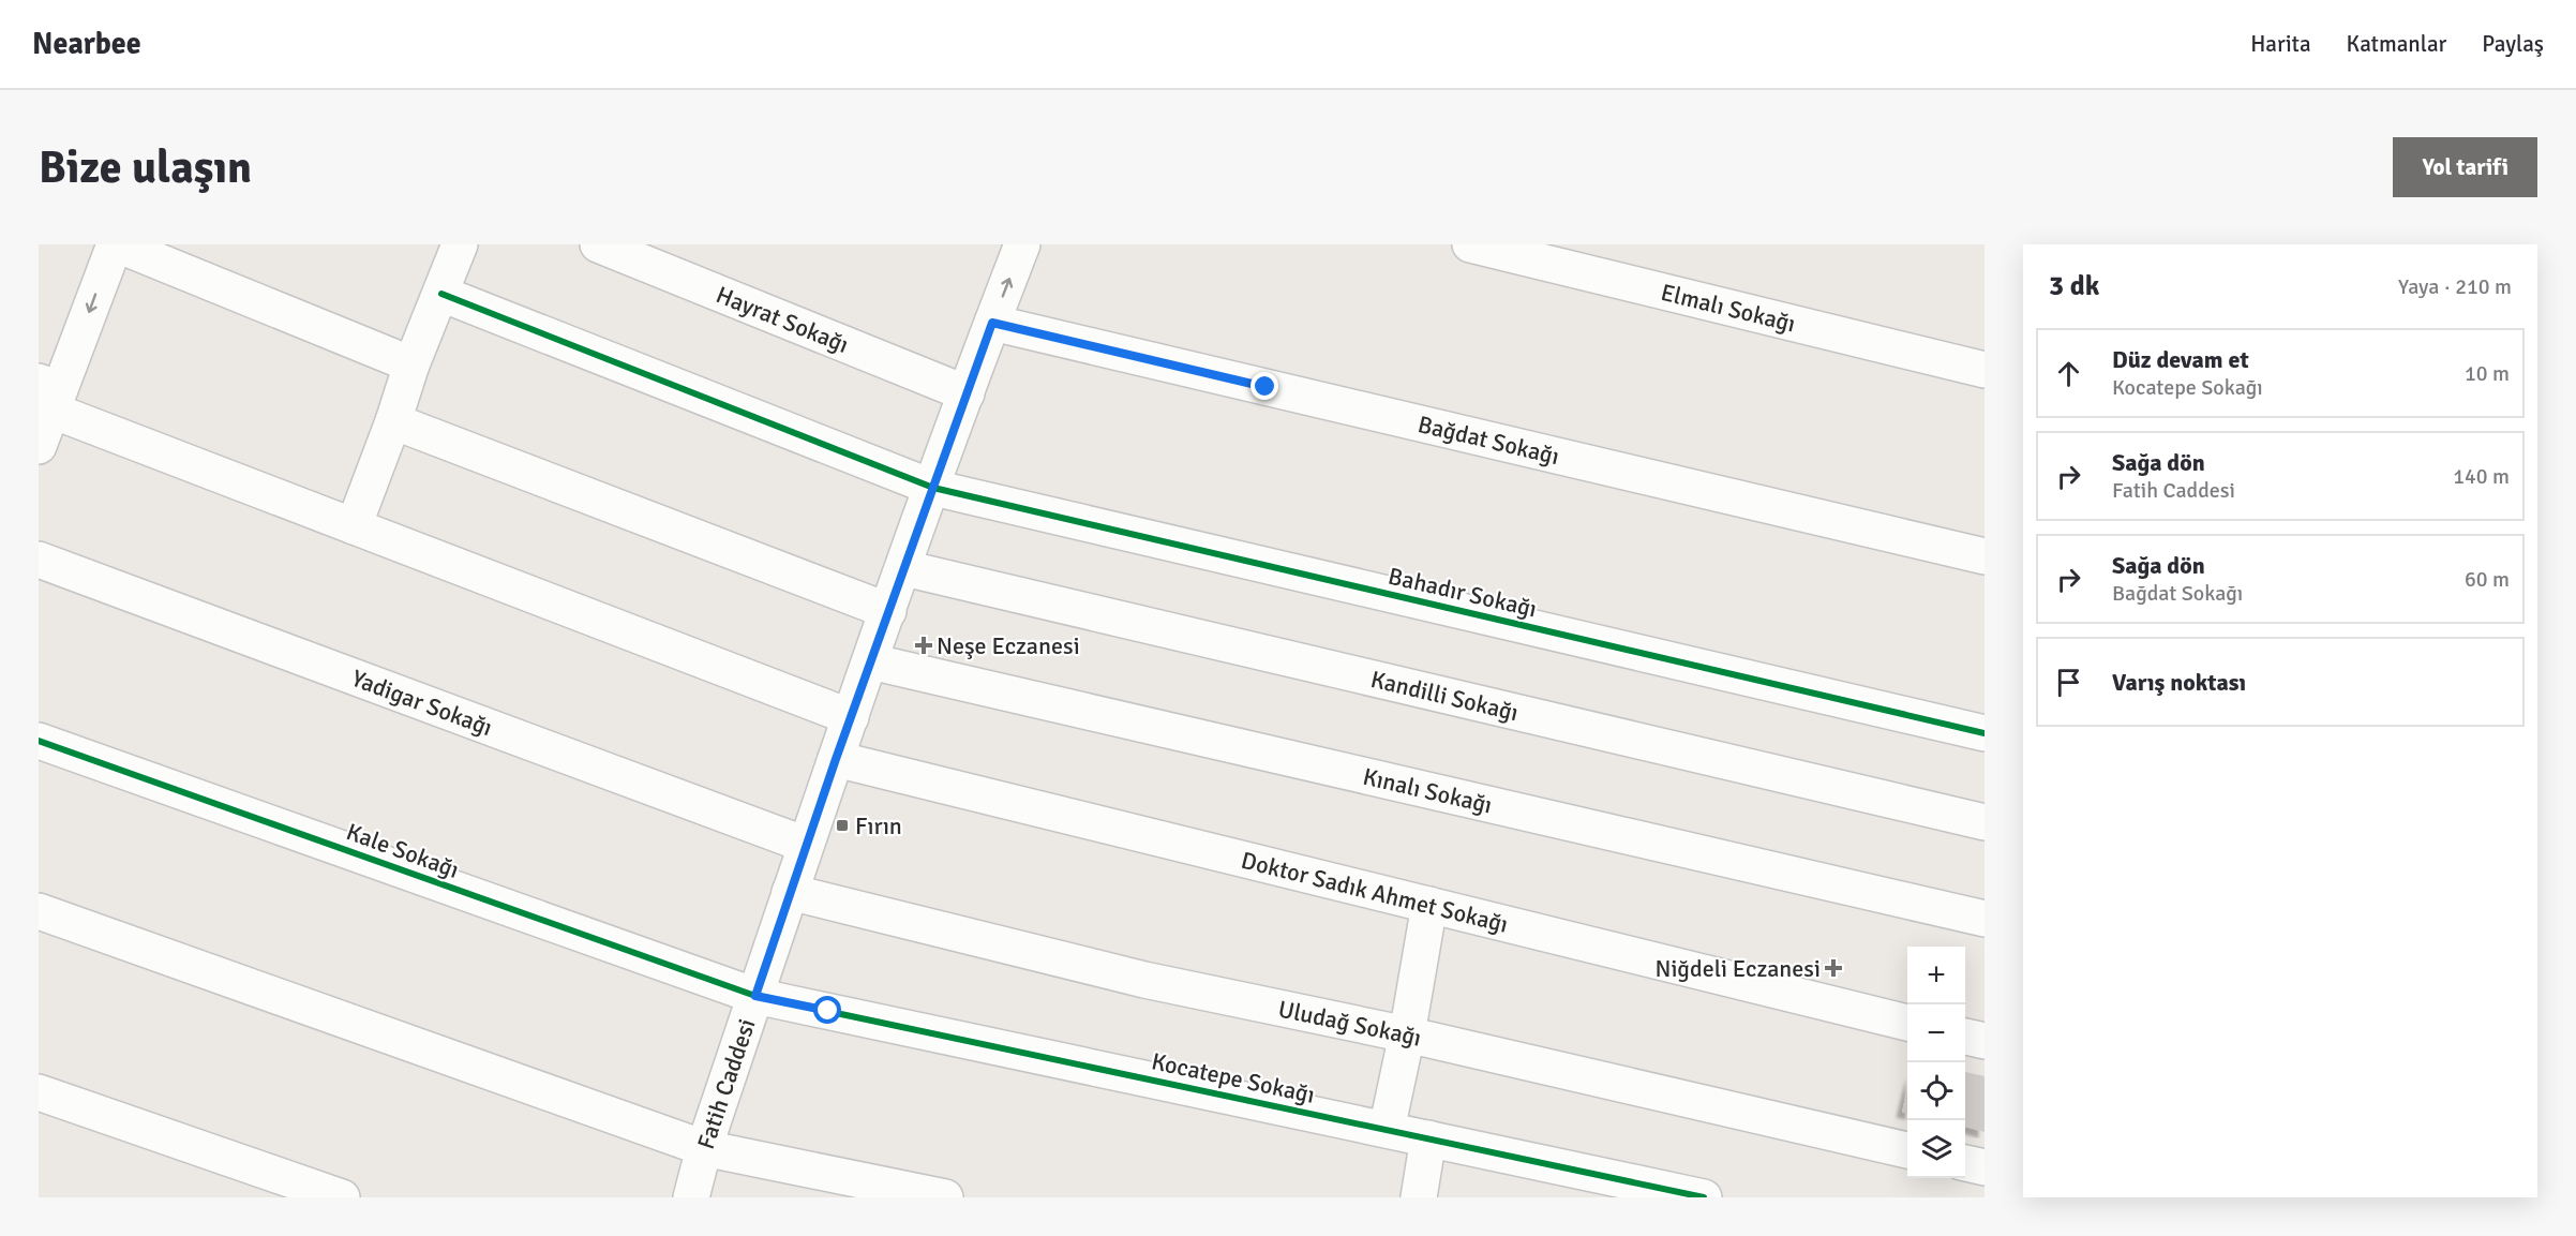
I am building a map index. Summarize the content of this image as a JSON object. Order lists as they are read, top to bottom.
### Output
{
  "streets": {
    "street": [
      "Elmalı Sokağı",
      "Hayrat Sokağı",
      "Bağdat Sokağı",
      "Bahadır Sokağı",
      "Kandilli Sokağı",
      "Yadigar Sokağı",
      "Kınalı Sokağı",
      "Kale Sokağı",
      "Doktor Sadık Ahmet Sokağı",
      "Uludağ Sokağı",
      "Kocatepe Sokağı",
      "Fatih Caddesi"
    ]
  },
  "crossings": [
    ["Hayrat Sokağı", "Fatih Caddesi"],
    ["Bağdat Sokağı", "Fatih Caddesi"],
    ["Bahadır Sokağı", "Fatih Caddesi"],
    ["Kandilli Sokağı", "Fatih Caddesi"],
    ["Yadigar Sokağı", "Fatih Caddesi"],
    ["Kınalı Sokağı", "Fatih Caddesi"],
    ["Kale Sokağı", "Kocatepe Sokağı"],
    ["Kale Sokağı", "Fatih Caddesi"],
    ["Doktor Sadık Ahmet Sokağı", "Fatih Caddesi"],
    ["Uludağ Sokağı", "Fatih Caddesi"],
    ["Kocatepe Sokağı", "Fatih Caddesi"]
  ],
  "places": {
    "health": ["Neşe Eczanesi", "Niğdeli Eczanesi"],
    "transit": ["Fırın"]
  },
  "page": {
    "header": "Nearbee",
    "nav": ["Harita", "Katmanlar", "Paylaş"],
    "buttons": "Yol tarifi",
    "title": "Bize ulaşın",
    "heading": ["3 dk", "Yaya · 210 m"],
    "list": [
      ["Düz devam et", "Kocatepe Sokağı", "10 m"],
      ["Sağa dön", "Fatih Caddesi", "140 m"],
      ["Sağa dön", "Bağdat Sokağı", "60 m"],
      "Varış noktası"
    ],
    "map_buttons": ["+", "−"]
  }
}
